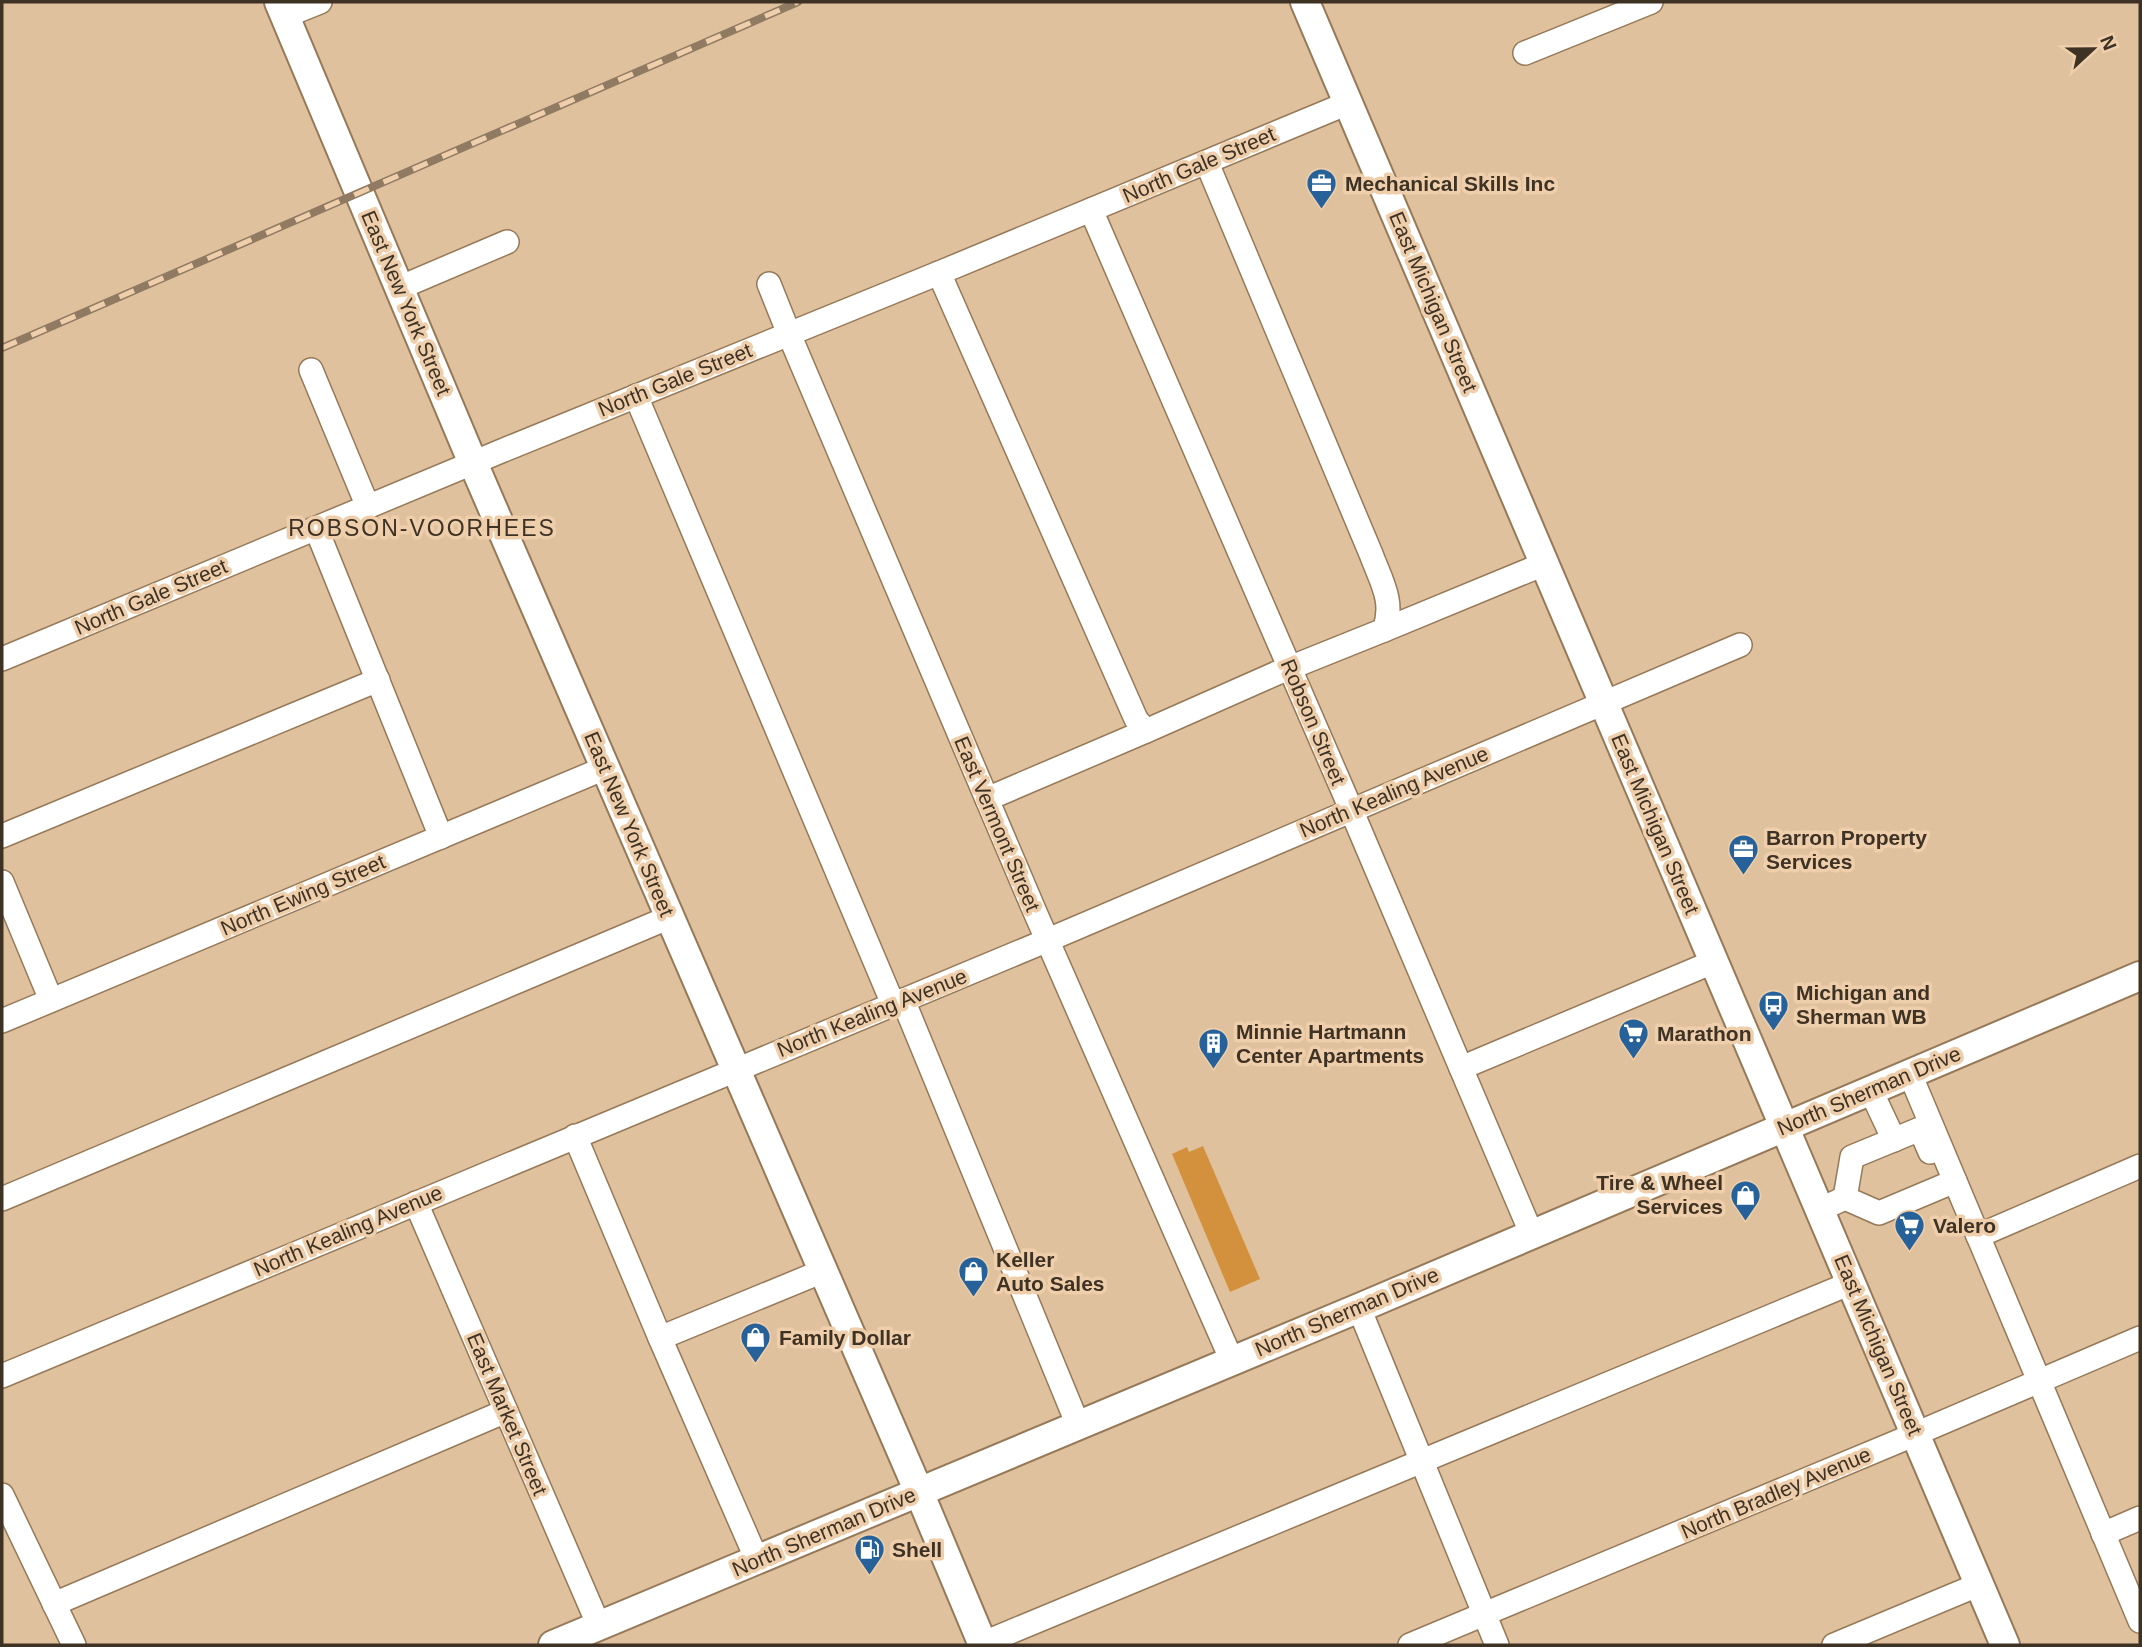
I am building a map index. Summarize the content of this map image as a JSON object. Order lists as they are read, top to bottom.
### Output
{
  "streets": {
    "main road": ["East Michigan Street", "East New York Street", "North Sherman Drive"],
    "street": [
      "North Gale Street",
      "Robson Street",
      "North Kealing Avenue",
      "East Vermont Street",
      "North Ewing Street",
      "East Market Street",
      "North Bradley Avenue"
    ]
  },
  "crossings": [
    ["North Gale Street", "East Michigan Street"],
    ["North Gale Street", "East New York Street"],
    ["North Gale Street", "Robson Street"],
    ["North Gale Street", "East Vermont Street"],
    ["East Michigan Street", "North Kealing Avenue"],
    ["East Michigan Street", "North Sherman Drive"],
    ["East Michigan Street", "North Bradley Avenue"],
    ["East New York Street", "North Kealing Avenue"],
    ["East New York Street", "North Ewing Street"],
    ["East New York Street", "North Sherman Drive"],
    ["Robson Street", "North Kealing Avenue"],
    ["Robson Street", "North Sherman Drive"],
    ["North Kealing Avenue", "East Vermont Street"],
    ["North Kealing Avenue", "East Market Street"],
    ["East Vermont Street", "North Sherman Drive"],
    ["North Sherman Drive", "East Market Street"]
  ],
  "districts": ["ROBSON-VOORHEES"],
  "places": {
    "office": ["Mechanical Skills Inc", "Barron Property Services"],
    "bus stop": ["Michigan and Sherman WB"],
    "supermarket": ["Marathon", "Valero"],
    "building": ["Minnie Hartmann Center Apartments"],
    "shop": ["Tire & Wheel Services", "Keller Auto Sales", "Family Dollar"],
    "fuel station": ["Shell"]
  },
  "north": "right"
}
